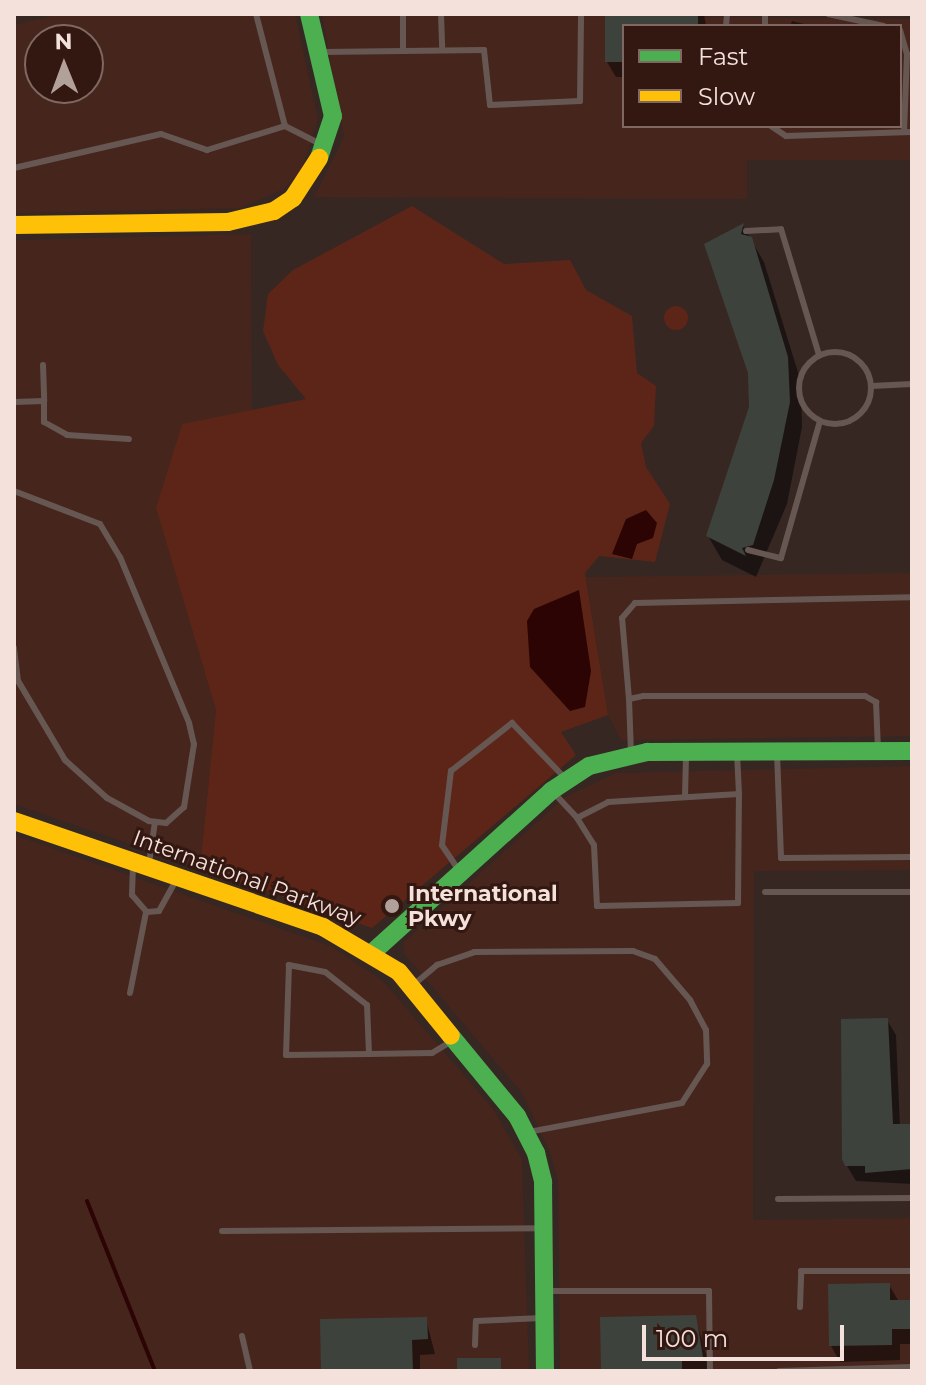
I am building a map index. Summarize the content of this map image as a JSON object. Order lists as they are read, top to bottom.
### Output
{
  "streets": {
    "street": ["International Parkway"]
  },
  "places": ["International Pkwy"],
  "legend": ["Fast", "Slow"],
  "scale_bar": "100 m",
  "north": "top"
}
